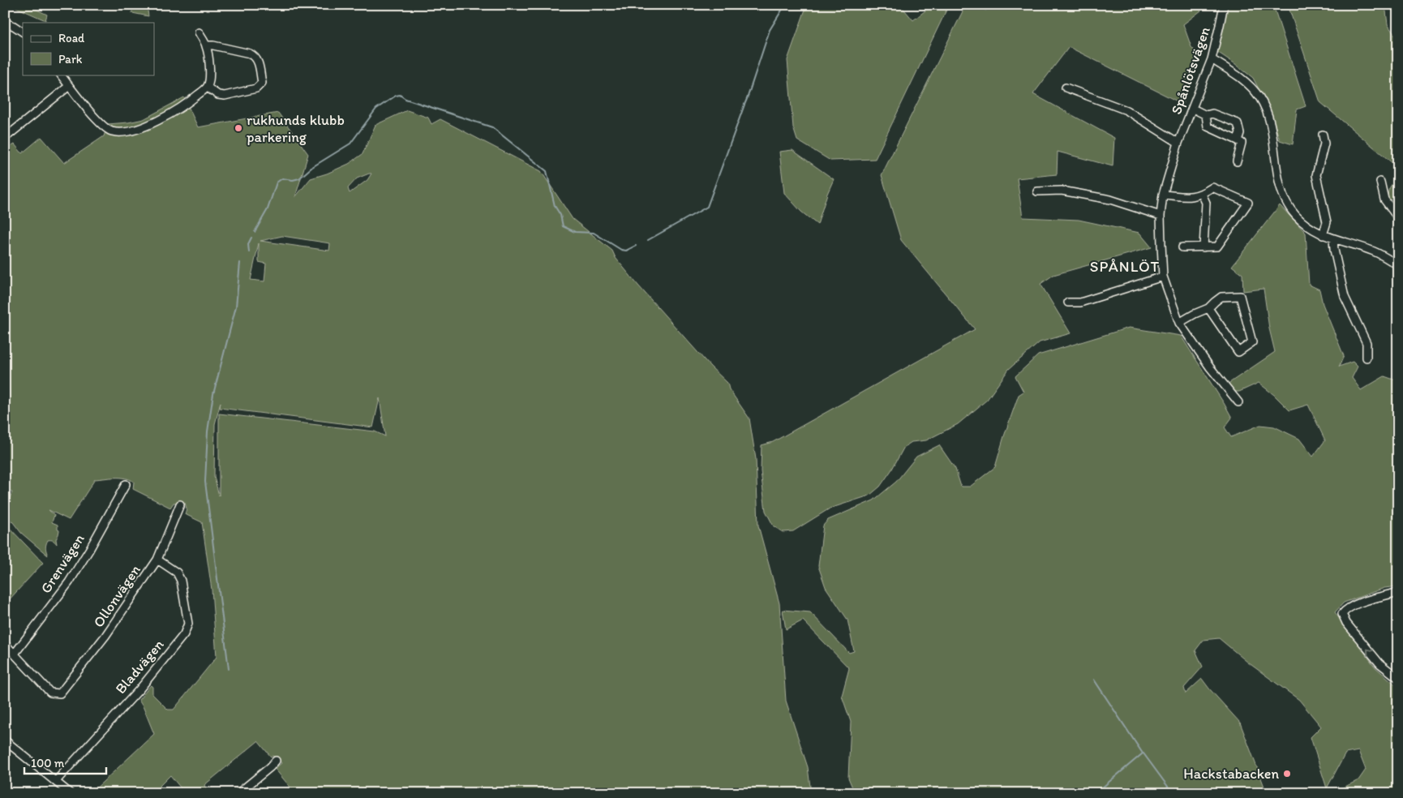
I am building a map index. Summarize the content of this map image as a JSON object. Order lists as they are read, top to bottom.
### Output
{
  "streets": {
    "street": [
      "Spånlötsvägen",
      "Grenvägen",
      "Ollonvägen",
      "Bladvägen"
    ]
  },
  "crossings": [
    ["Grenvägen", "Ollonvägen"],
    ["Ollonvägen", "Bladvägen"]
  ],
  "districts": ["SPÅNLÖT"],
  "places": ["rukhunds klubb parkering", "Hackstabacken"],
  "legend": ["Road", "Park"],
  "scale_bar": "100 m"
}
